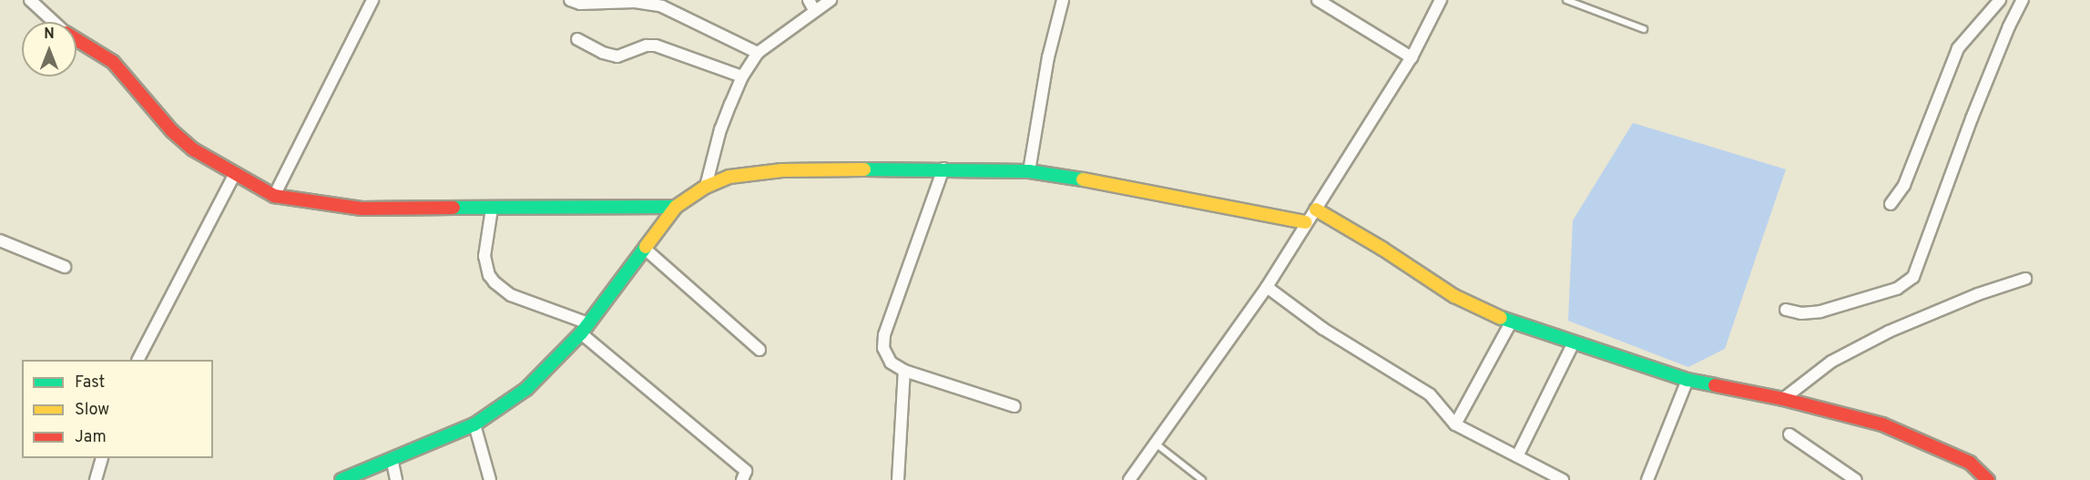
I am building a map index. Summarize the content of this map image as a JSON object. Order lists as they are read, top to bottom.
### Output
{
  "legend": ["Fast", "Slow", "Jam"],
  "north": "top"
}
